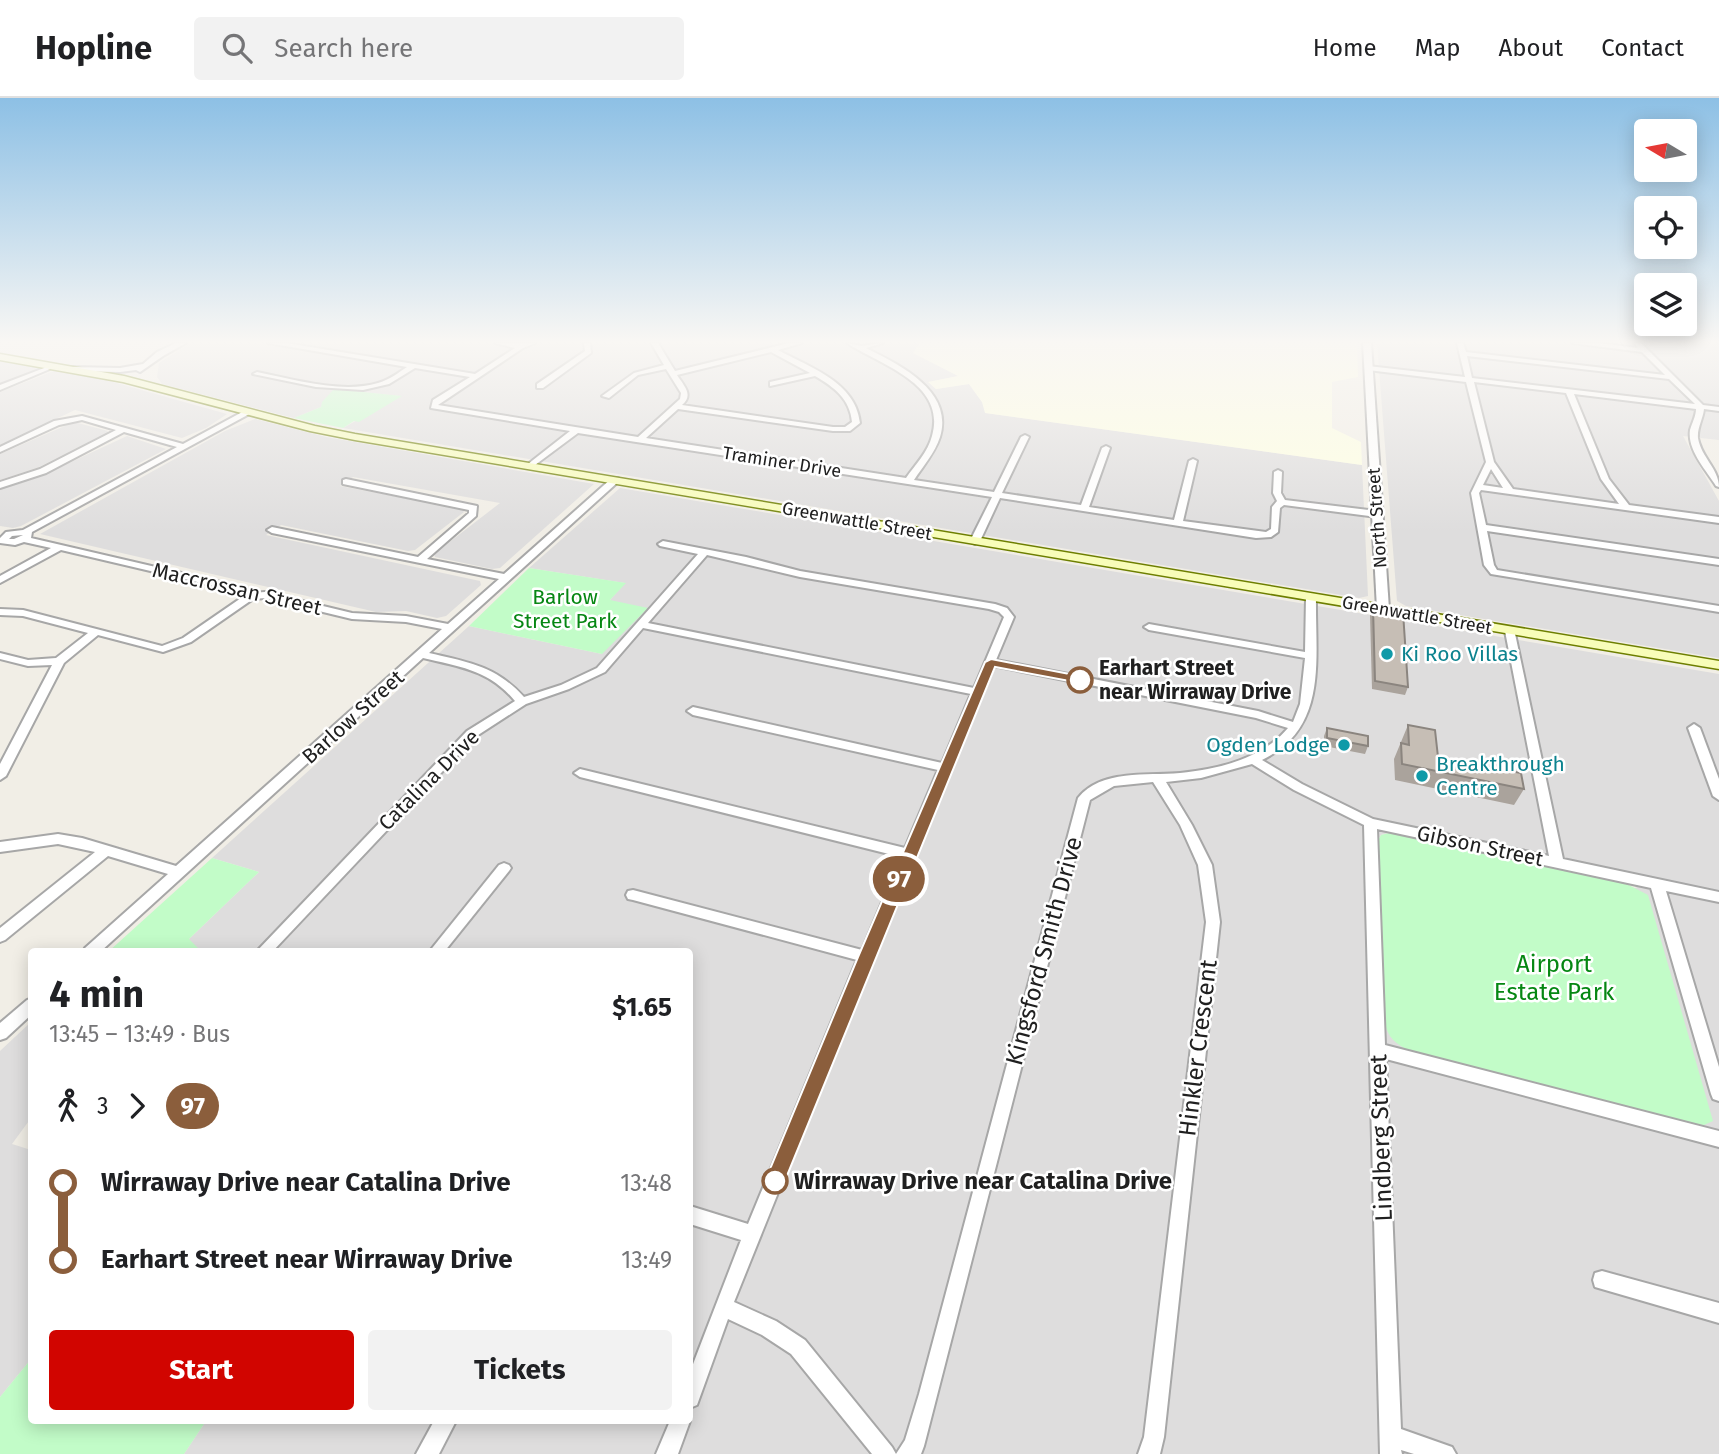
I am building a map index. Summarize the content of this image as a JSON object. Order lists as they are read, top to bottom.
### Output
{
  "streets": {
    "main road": ["Greenwattle Street"],
    "street": [
      "Traminer Drive",
      "North Street",
      "Maccrossan Street",
      "Barlow Street",
      "Catalina Drive",
      "Gibson Street",
      "Kingsford Smith Drive",
      "Hinkler Crescent",
      "Lindberg Street"
    ]
  },
  "crossings": [
    ["North Street", "Greenwattle Street"],
    ["Greenwattle Street", "Barlow Street"],
    ["Maccrossan Street", "Barlow Street"],
    ["Gibson Street", "Kingsford Smith Drive"],
    ["Gibson Street", "Lindberg Street"],
    ["Kingsford Smith Drive", "Hinkler Crescent"]
  ],
  "parks": ["Barlow Street Park", "Airport Estate Park"],
  "places": [
    "Ki Roo Villas",
    "Earhart Street near Wirraway Drive",
    "Ogden Lodge",
    "Breakthrough Centre",
    "Wirraway Drive near Catalina Drive"
  ],
  "lines": ["bus line 97"],
  "north": "left",
  "page": {
    "header": "Hopline",
    "search": "Search here",
    "nav": [
      "Home",
      "Map",
      "About",
      "Contact"
    ],
    "on_map": "97",
    "heading": ["4 min", "13:45 – 13:49 · Bus", "$1.65"],
    "legs": ["3", "97"],
    "list": [
      {
        "name": "Wirraway Drive near Catalina Drive",
        "value": "13:48"
      },
      {
        "name": "Earhart Street near Wirraway Drive",
        "value": "13:49"
      }
    ],
    "buttons": ["Start", "Tickets"]
  }
}
